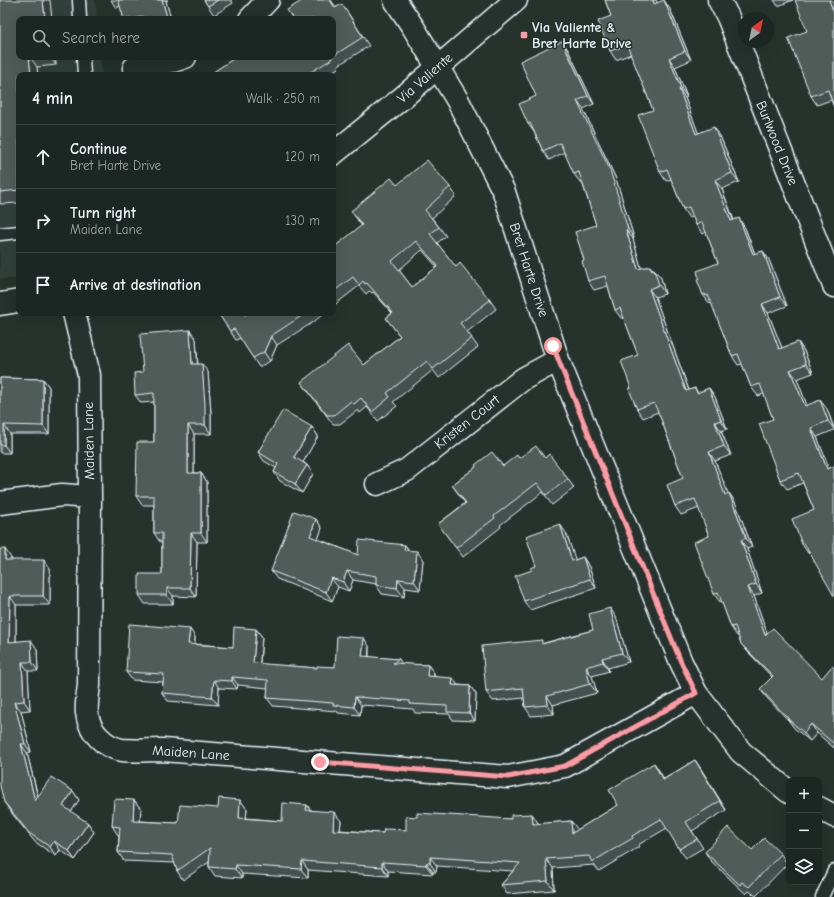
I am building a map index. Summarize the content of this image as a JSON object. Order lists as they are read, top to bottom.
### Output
{
  "streets": {
    "street": [
      "Via Valiente",
      "Burlwood Drive",
      "Bret Harte Drive",
      "Kristen Court",
      "Maiden Lane"
    ]
  },
  "crossings": [
    ["Via Valiente", "Bret Harte Drive"],
    ["Bret Harte Drive", "Kristen Court"],
    ["Bret Harte Drive", "Maiden Lane"]
  ],
  "places": {
    "transit": ["Via Valiente & Bret Harte Drive"]
  },
  "north": "top right",
  "page": {
    "search": "Search here",
    "heading": ["4 min", "Walk · 250 m"],
    "list": [
      ["Continue", "Bret Harte Drive", "120 m"],
      ["Turn right", "Maiden Lane", "130 m"],
      "Arrive at destination"
    ],
    "map_buttons": ["+", "−"]
  }
}
